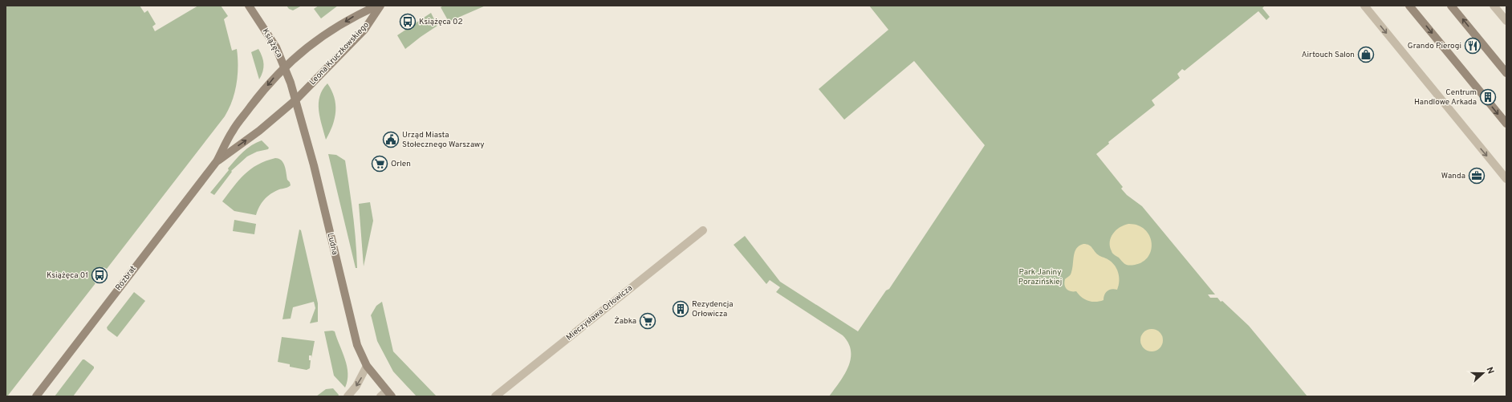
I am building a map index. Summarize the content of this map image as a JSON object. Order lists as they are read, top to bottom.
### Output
{
  "streets": {
    "street": [
      "Książęca",
      "Leona Kruczkowskiego",
      "Ludna",
      "Rozbrat",
      "Mieczysława Orłowicza"
    ]
  },
  "crossings": [
    ["Książęca", "Leona Kruczkowskiego"],
    ["Książęca", "Ludna"],
    ["Książęca", "Rozbrat"],
    ["Leona Kruczkowskiego", "Ludna"],
    ["Leona Kruczkowskiego", "Rozbrat"],
    ["Ludna", "Rozbrat"]
  ],
  "parks": ["Park Janiny Porazińskiej"],
  "places": {
    "bus stop": ["Książęca 02", "Książęca 01"],
    "restaurant": ["Grando Pierogi"],
    "shop": ["Airtouch Salon"],
    "building": ["Centrum Handlowe Arkada", "Rezydencja Orłowicza"],
    "public building": ["Urząd Miasta Stołecznego Warszawy"],
    "supermarket": ["Orlen", "Żabka"],
    "office": ["Wanda"]
  },
  "north": "right"
}
